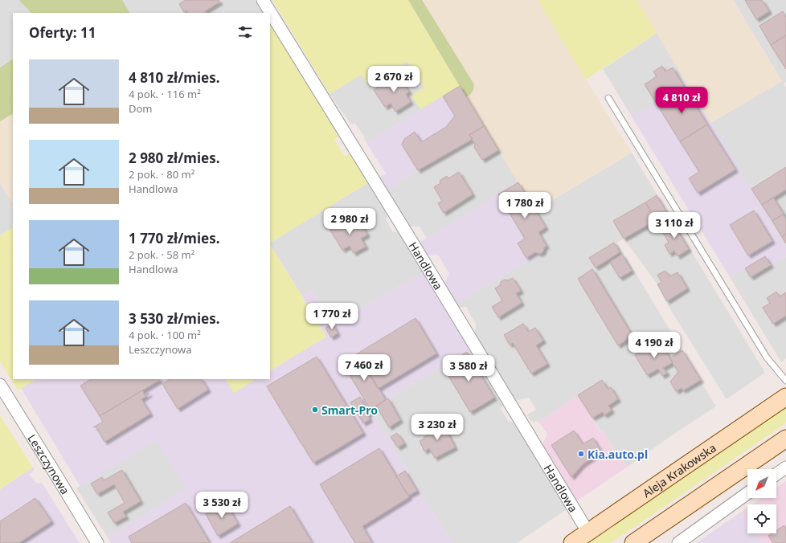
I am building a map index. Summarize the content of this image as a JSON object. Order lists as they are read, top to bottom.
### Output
{
  "streets": {
    "main road": ["Aleja Krakowska"],
    "street": ["Handlowa", "Leszczynowa"]
  },
  "crossings": [
    ["Handlowa", "Aleja Krakowska"]
  ],
  "places": ["Smart-Pro", "Kia.auto.pl"],
  "north": "bottom left",
  "page": {
    "heading": "Oferty: 11",
    "list": [
      {
        "name": "4 810 zł/mies.",
        "note": "4 pok. · 116 m² · Dom"
      },
      {
        "name": "2 980 zł/mies.",
        "note": "2 pok. · 80 m² · Handlowa"
      },
      {
        "name": "1 770 zł/mies.",
        "note": "2 pok. · 58 m² · Handlowa"
      },
      {
        "name": "3 530 zł/mies.",
        "note": "4 pok. · 100 m² · Leszczynowa"
      }
    ],
    "price": [
      "2 670 zł",
      "4 810 zł",
      "1 780 zł",
      "2 980 zł",
      "3 110 zł",
      "1 770 zł",
      "4 190 zł",
      "7 460 zł",
      "3 580 zł",
      "3 230 zł",
      "3 530 zł"
    ]
  }
}
